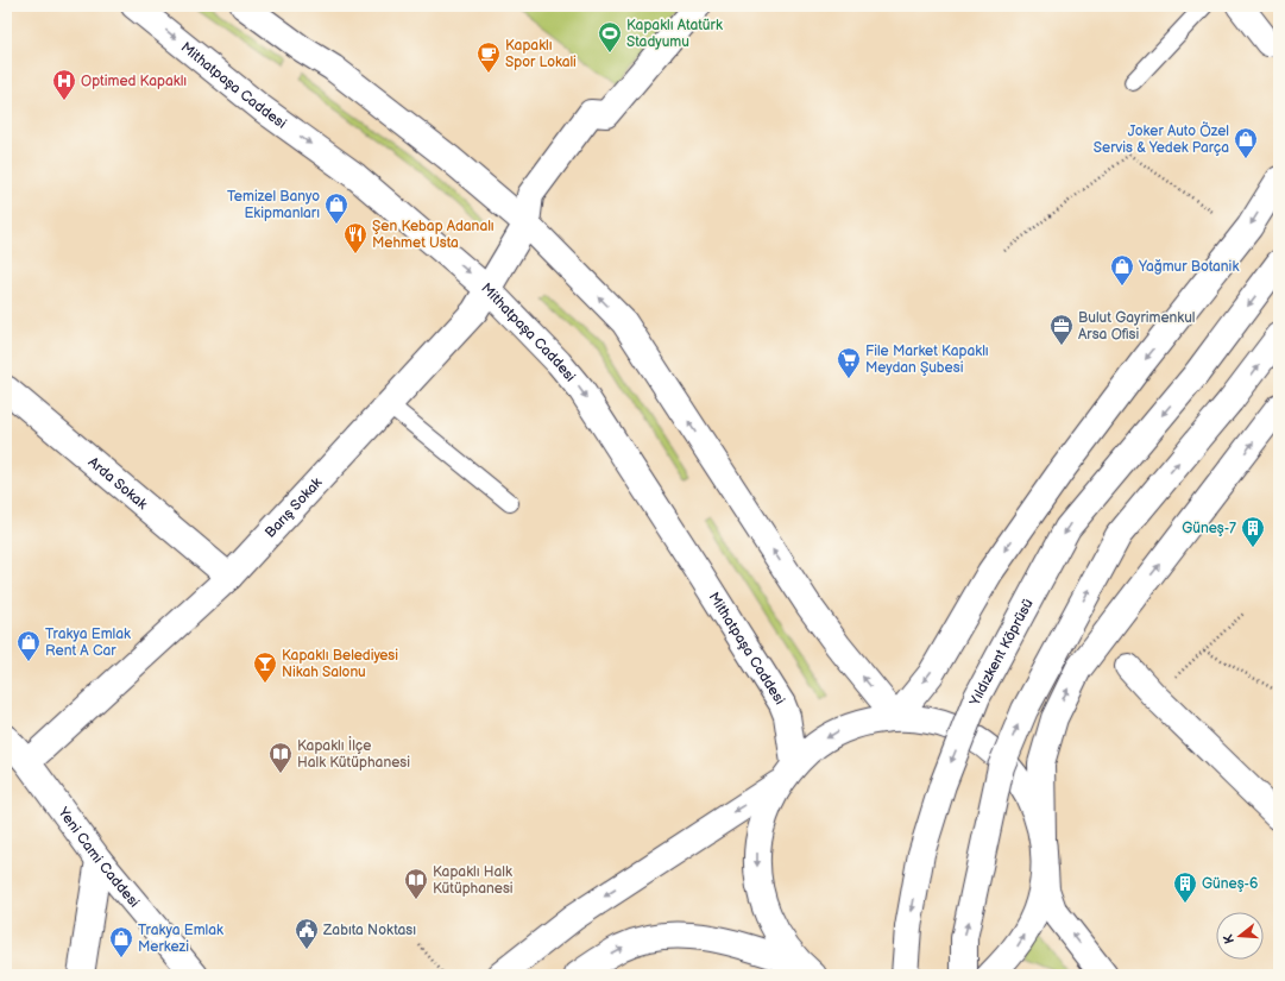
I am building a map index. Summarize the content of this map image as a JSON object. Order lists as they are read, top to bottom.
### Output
{
  "streets": {
    "main road": [
      "Mithatpaşa Caddesi",
      "Arda Sokak",
      "Barış Sokak",
      "Yıldızkent Köprüsü",
      "Yeni Cami Caddesi"
    ]
  },
  "crossings": [
    ["Mithatpaşa Caddesi", "Barış Sokak"],
    ["Arda Sokak", "Barış Sokak"],
    ["Barış Sokak", "Yeni Cami Caddesi"]
  ],
  "places": {
    "sports": ["Kapaklı Atatürk Stadyumu"],
    "cafe": ["Kapaklı Spor Lokali"],
    "hospital": ["Optimed Kapaklı"],
    "shop": [
      "Joker Auto Özel Servis & Yedek Parça",
      "Temizel Banyo Ekipmanları",
      "Yağmur Botanik",
      "Trakya Emlak Rent A Car",
      "Trakya Emlak Merkezi"
    ],
    "restaurant": ["Şen Kebap Adanalı Mehmet Usta"],
    "office": ["Bulut Gayrimenkul Arsa Ofisi"],
    "supermarket": ["File Market Kapaklı Meydan Şubesi"],
    "building": ["Güneş-7", "Güneş-6"],
    "bar": ["Kapaklı Belediyesi Nikah Salonu"],
    "library": ["Kapaklı İlçe Halk Kütüphanesi", "Kapaklı Halk Kütüphanesi"],
    "public building": ["Zabıta Noktası"]
  },
  "north": "left"
}
